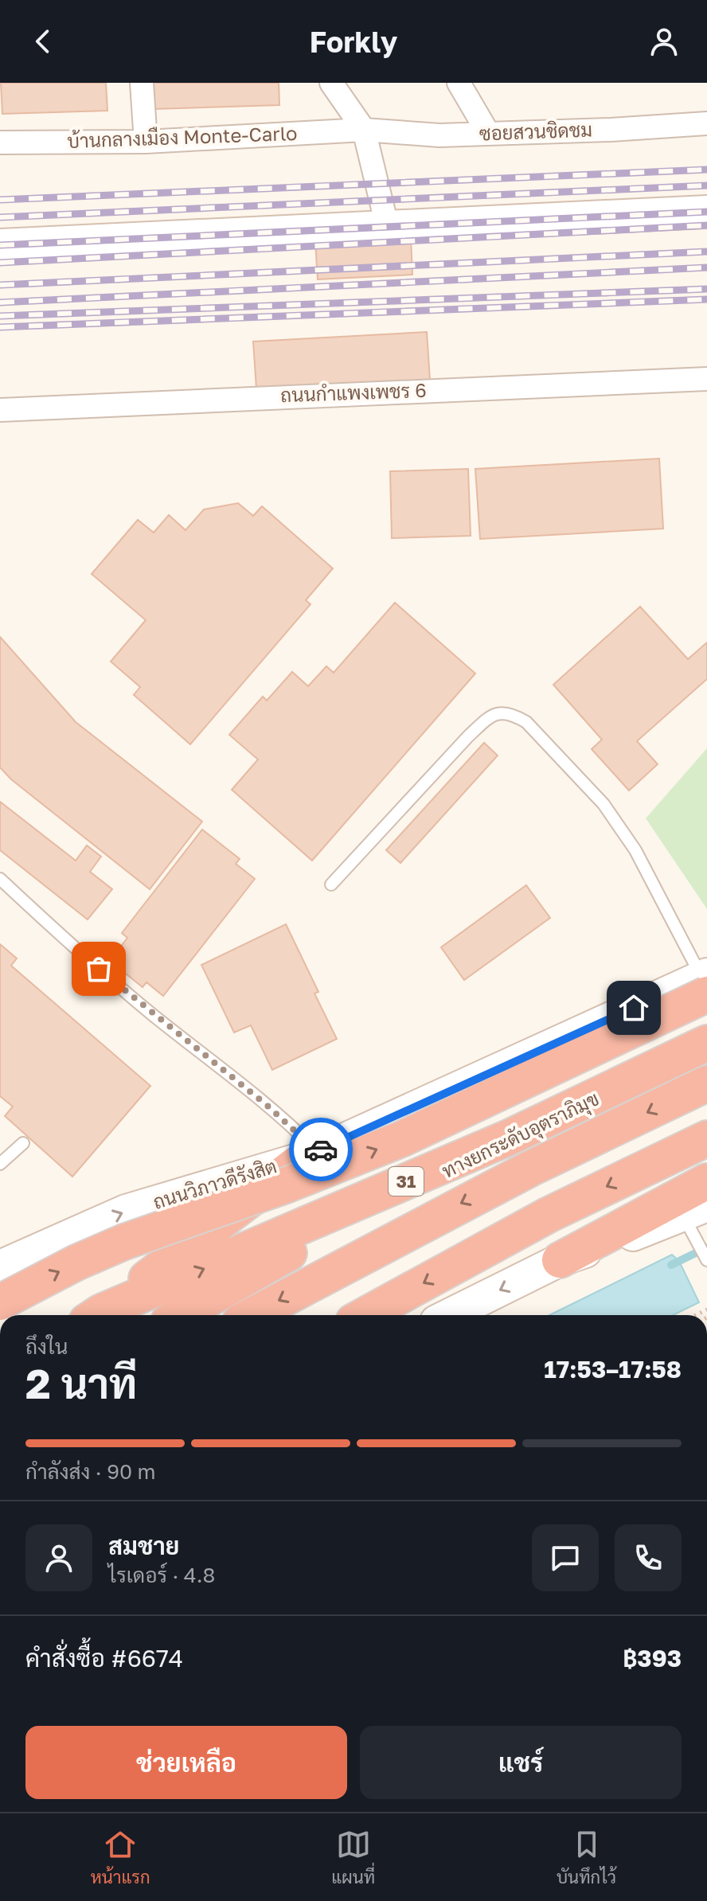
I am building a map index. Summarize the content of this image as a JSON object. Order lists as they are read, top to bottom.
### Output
{
  "streets": {
    "highway": ["ทางยกระดับอุตราภิมุข", "31"],
    "main road": ["ถนนวิภาวดีรังสิต"],
    "street": ["ซอยสวนชิดชม", "บ้านกลางเมือง Monte-Carlo", "ถนนกำแพงเพชร 6"]
  },
  "crossings": [
    ["ซอยสวนชิดชม", "บ้านกลางเมือง Monte-Carlo"],
    ["ทางยกระดับอุตราภิมุข", "31"],
    ["31", "ถนนวิภาวดีรังสิต"]
  ],
  "one_way": ["ถนนวิภาวดีรังสิต"],
  "page": {
    "header": "Forkly",
    "heading": ["2 นาที", "ถึงใน", "17:53–17:58"],
    "panel": [
      "สมชาย",
      "ไรเดอร์ · 4.8",
      "คำสั่งซื้อ #6674",
      "฿393"
    ],
    "bar": "กำลังส่ง · 90 m",
    "buttons": ["ช่วยเหลือ", "แชร์"],
    "tabs": ["หน้าแรก", "แผนที่", "บันทึกไว้"]
  }
}
